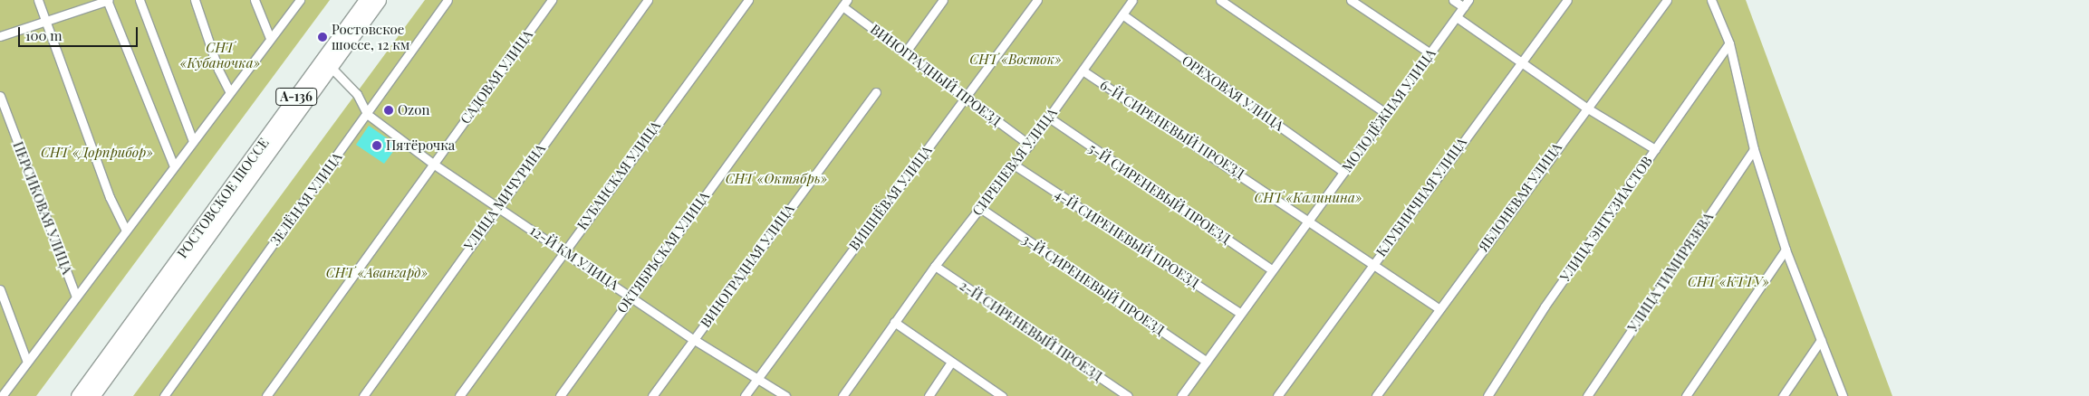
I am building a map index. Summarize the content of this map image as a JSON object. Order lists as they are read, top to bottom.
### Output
{
  "streets": {
    "highway": ["А-136", "РОСТОВСКОЕ ШОССЕ"],
    "street": [
      "ВИНОГРАДНЫЙ ПРОЕЗД",
      "САДОВАЯ УЛИЦА",
      "ОРЕХОВАЯ УЛИЦА",
      "МОЛОДЁЖНАЯ УЛИЦА",
      "6-Й СИРЕНЕВЫЙ ПРОЕЗД",
      "СИРЕНЕВАЯ УЛИЦА",
      "КУБАНСКАЯ УЛИЦА",
      "5-Й СИРЕНЕВЫЙ ПРОЕЗД",
      "УЛИЦА МИЧУРИНА",
      "КЛУБНИЧНАЯ УЛИЦА",
      "ЯБЛОНЕВАЯ УЛИЦА",
      "ВИШНЁВАЯ УЛИЦА",
      "ЗЕЛЁНАЯ УЛИЦА",
      "ПЕРСИКОВАЯ УЛИЦА",
      "УЛИЦА ЭНТУЗИАСТОВ",
      "4-Й СИРЕНЕВЫЙ ПРОЕЗД",
      "ОКТЯБРЬСКАЯ УЛИЦА",
      "12-Й КМ УЛИЦА",
      "ВИНОГРАДНАЯ УЛИЦА",
      "УЛИЦА ТИМИРЯЗЕВА",
      "3-Й СИРЕНЕВЫЙ ПРОЕЗД",
      "2-Й СИРЕНЕВЫЙ ПРОЕЗД"
    ]
  },
  "crossings": [
    ["ВИНОГРАДНЫЙ ПРОЕЗД", "СИРЕНЕВАЯ УЛИЦА"],
    ["ВИНОГРАДНЫЙ ПРОЕЗД", "ВИШНЁВАЯ УЛИЦА"],
    ["ВИНОГРАДНЫЙ ПРОЕЗД", "ОКТЯБРЬСКАЯ УЛИЦА"],
    ["САДОВАЯ УЛИЦА", "12-Й КМ УЛИЦА"],
    ["ОРЕХОВАЯ УЛИЦА", "МОЛОДЁЖНАЯ УЛИЦА"],
    ["ОРЕХОВАЯ УЛИЦА", "СИРЕНЕВАЯ УЛИЦА"],
    ["МОЛОДЁЖНАЯ УЛИЦА", "6-Й СИРЕНЕВЫЙ ПРОЕЗД"],
    ["МОЛОДЁЖНАЯ УЛИЦА", "5-Й СИРЕНЕВЫЙ ПРОЕЗД"],
    ["МОЛОДЁЖНАЯ УЛИЦА", "4-Й СИРЕНЕВЫЙ ПРОЕЗД"],
    ["МОЛОДЁЖНАЯ УЛИЦА", "3-Й СИРЕНЕВЫЙ ПРОЕЗД"],
    ["6-Й СИРЕНЕВЫЙ ПРОЕЗД", "СИРЕНЕВАЯ УЛИЦА"],
    ["6-Й СИРЕНЕВЫЙ ПРОЕЗД", "КЛУБНИЧНАЯ УЛИЦА"],
    ["6-Й СИРЕНЕВЫЙ ПРОЕЗД", "ЯБЛОНЕВАЯ УЛИЦА"],
    ["СИРЕНЕВАЯ УЛИЦА", "5-Й СИРЕНЕВЫЙ ПРОЕЗД"],
    ["СИРЕНЕВАЯ УЛИЦА", "4-Й СИРЕНЕВЫЙ ПРОЕЗД"],
    ["СИРЕНЕВАЯ УЛИЦА", "3-Й СИРЕНЕВЫЙ ПРОЕЗД"],
    ["СИРЕНЕВАЯ УЛИЦА", "2-Й СИРЕНЕВЫЙ ПРОЕЗД"],
    ["КУБАНСКАЯ УЛИЦА", "12-Й КМ УЛИЦА"],
    ["УЛИЦА МИЧУРИНА", "12-Й КМ УЛИЦА"],
    ["ВИШНЁВАЯ УЛИЦА", "12-Й КМ УЛИЦА"],
    ["ЗЕЛЁНАЯ УЛИЦА", "12-Й КМ УЛИЦА"],
    ["ОКТЯБРЬСКАЯ УЛИЦА", "12-Й КМ УЛИЦА"],
    ["12-Й КМ УЛИЦА", "ВИНОГРАДНАЯ УЛИЦА"]
  ],
  "parks": [
    "СНТ «Кубаночка»",
    "СНТ «Восток»",
    "СНТ «Дорприбор»",
    "СНТ «Октябрь»",
    "СНТ «Калинина»",
    "СНТ «Авангард»",
    "СНТ «КТТУ»"
  ],
  "places": ["Ростовское шоссе, 12 км", "Ozon", "Пятёрочка"],
  "scale_bar": "100 m"
}
